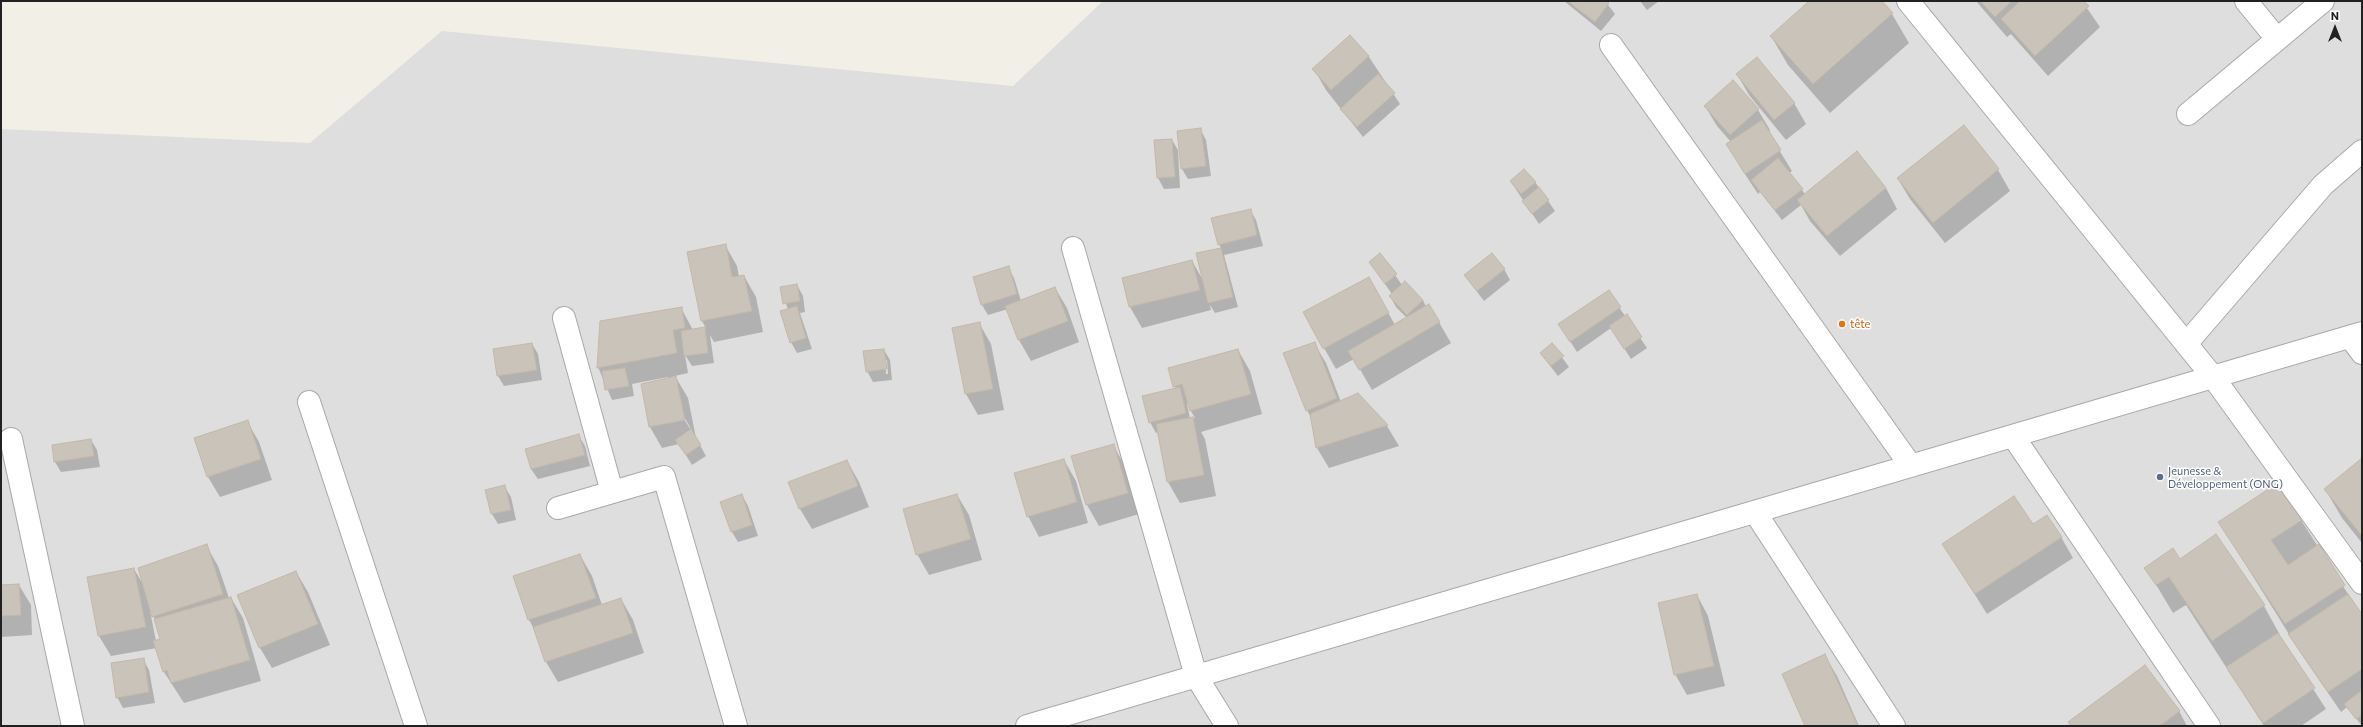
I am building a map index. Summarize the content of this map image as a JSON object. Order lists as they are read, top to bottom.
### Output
{
  "places": ["tête", "Jeunesse & Développement (ONG)"],
  "north": "top"
}
